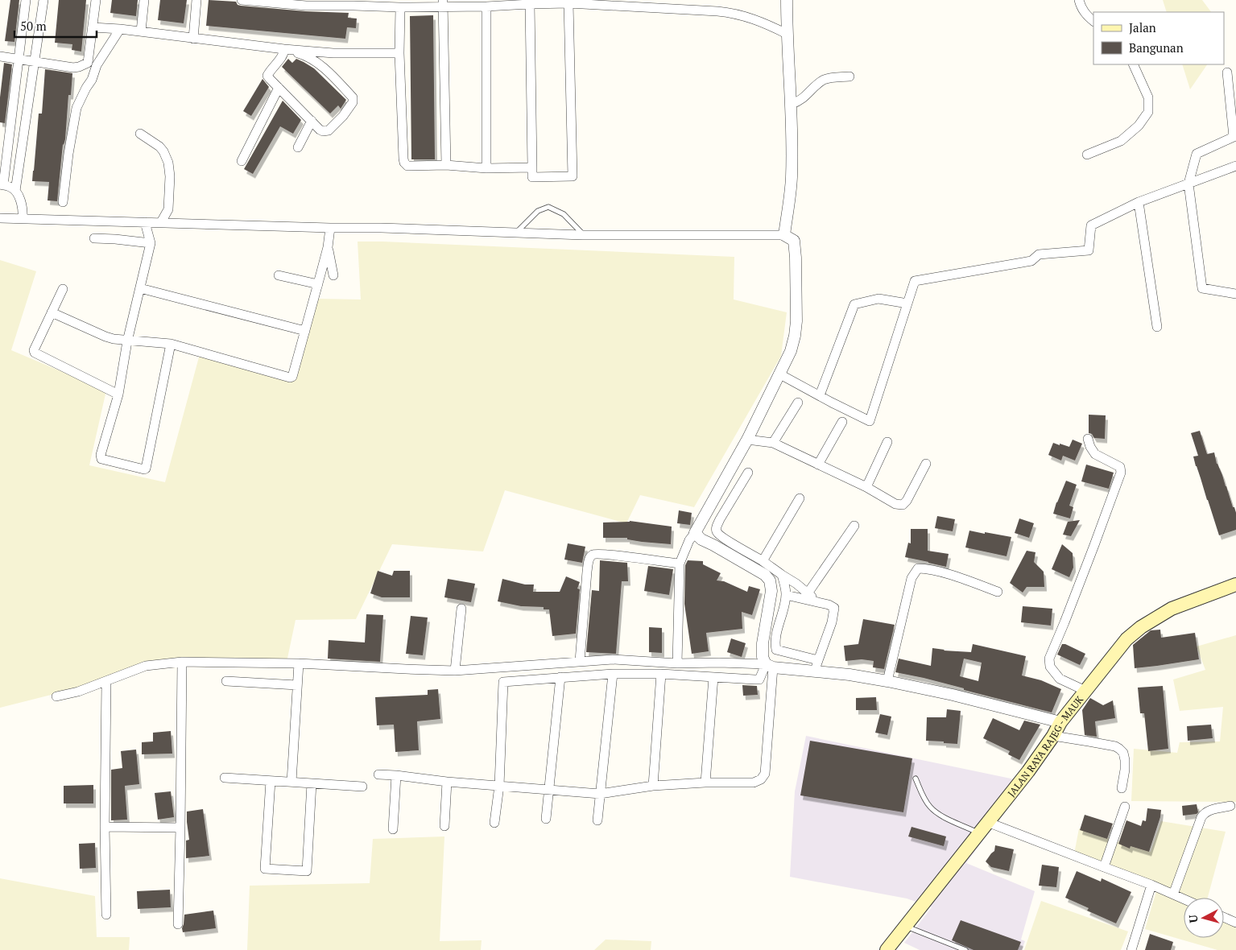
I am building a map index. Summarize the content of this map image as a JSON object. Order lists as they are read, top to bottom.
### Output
{
  "streets": {
    "main road": ["JALAN RAYA RAJEG - MAUK"]
  },
  "legend": ["Jalan", "Bangunan"],
  "scale_bar": "50 m",
  "north": "left"
}
